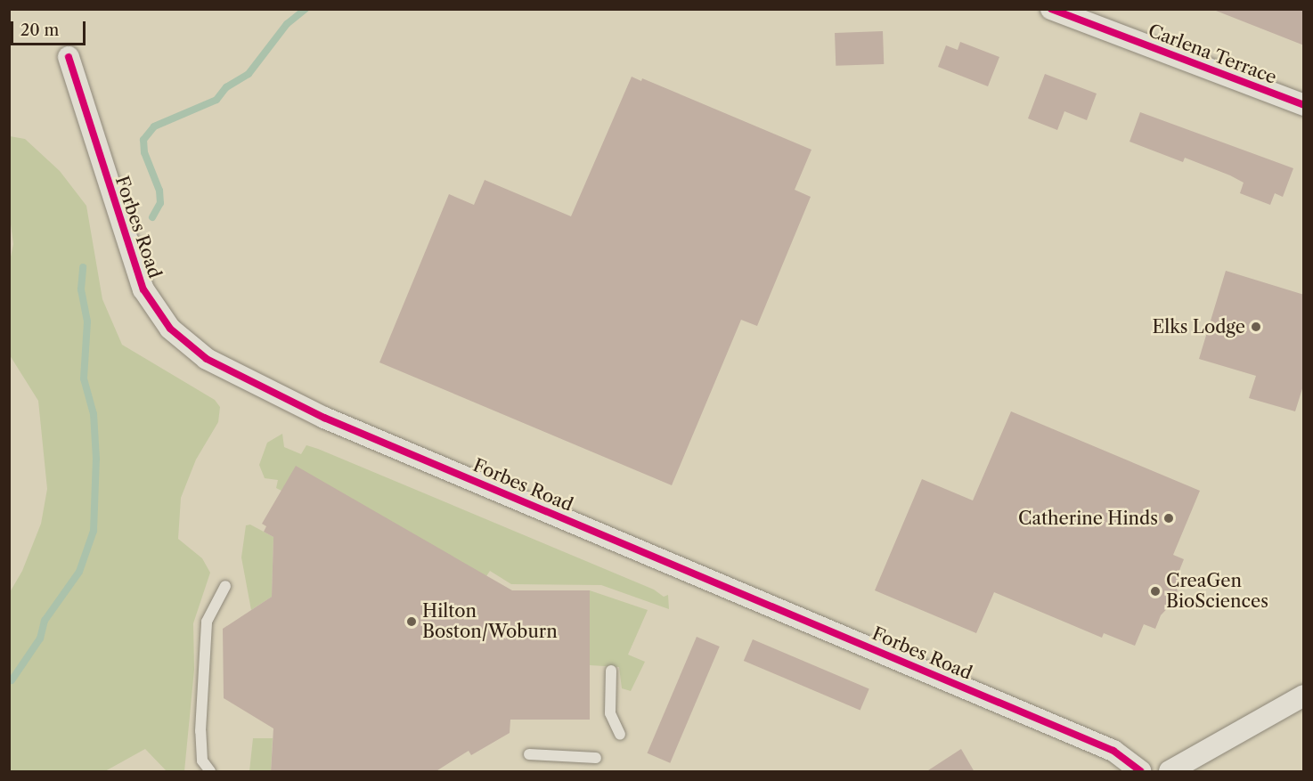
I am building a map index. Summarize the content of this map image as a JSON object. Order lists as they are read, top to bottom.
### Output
{
  "streets": {
    "street": ["Carlena Terrace", "Forbes Road"]
  },
  "places": [
    "Elks Lodge",
    "Catherine Hinds",
    "CreaGen BioSciences",
    "Hilton Boston/Woburn"
  ],
  "scale_bar": "20 m"
}
